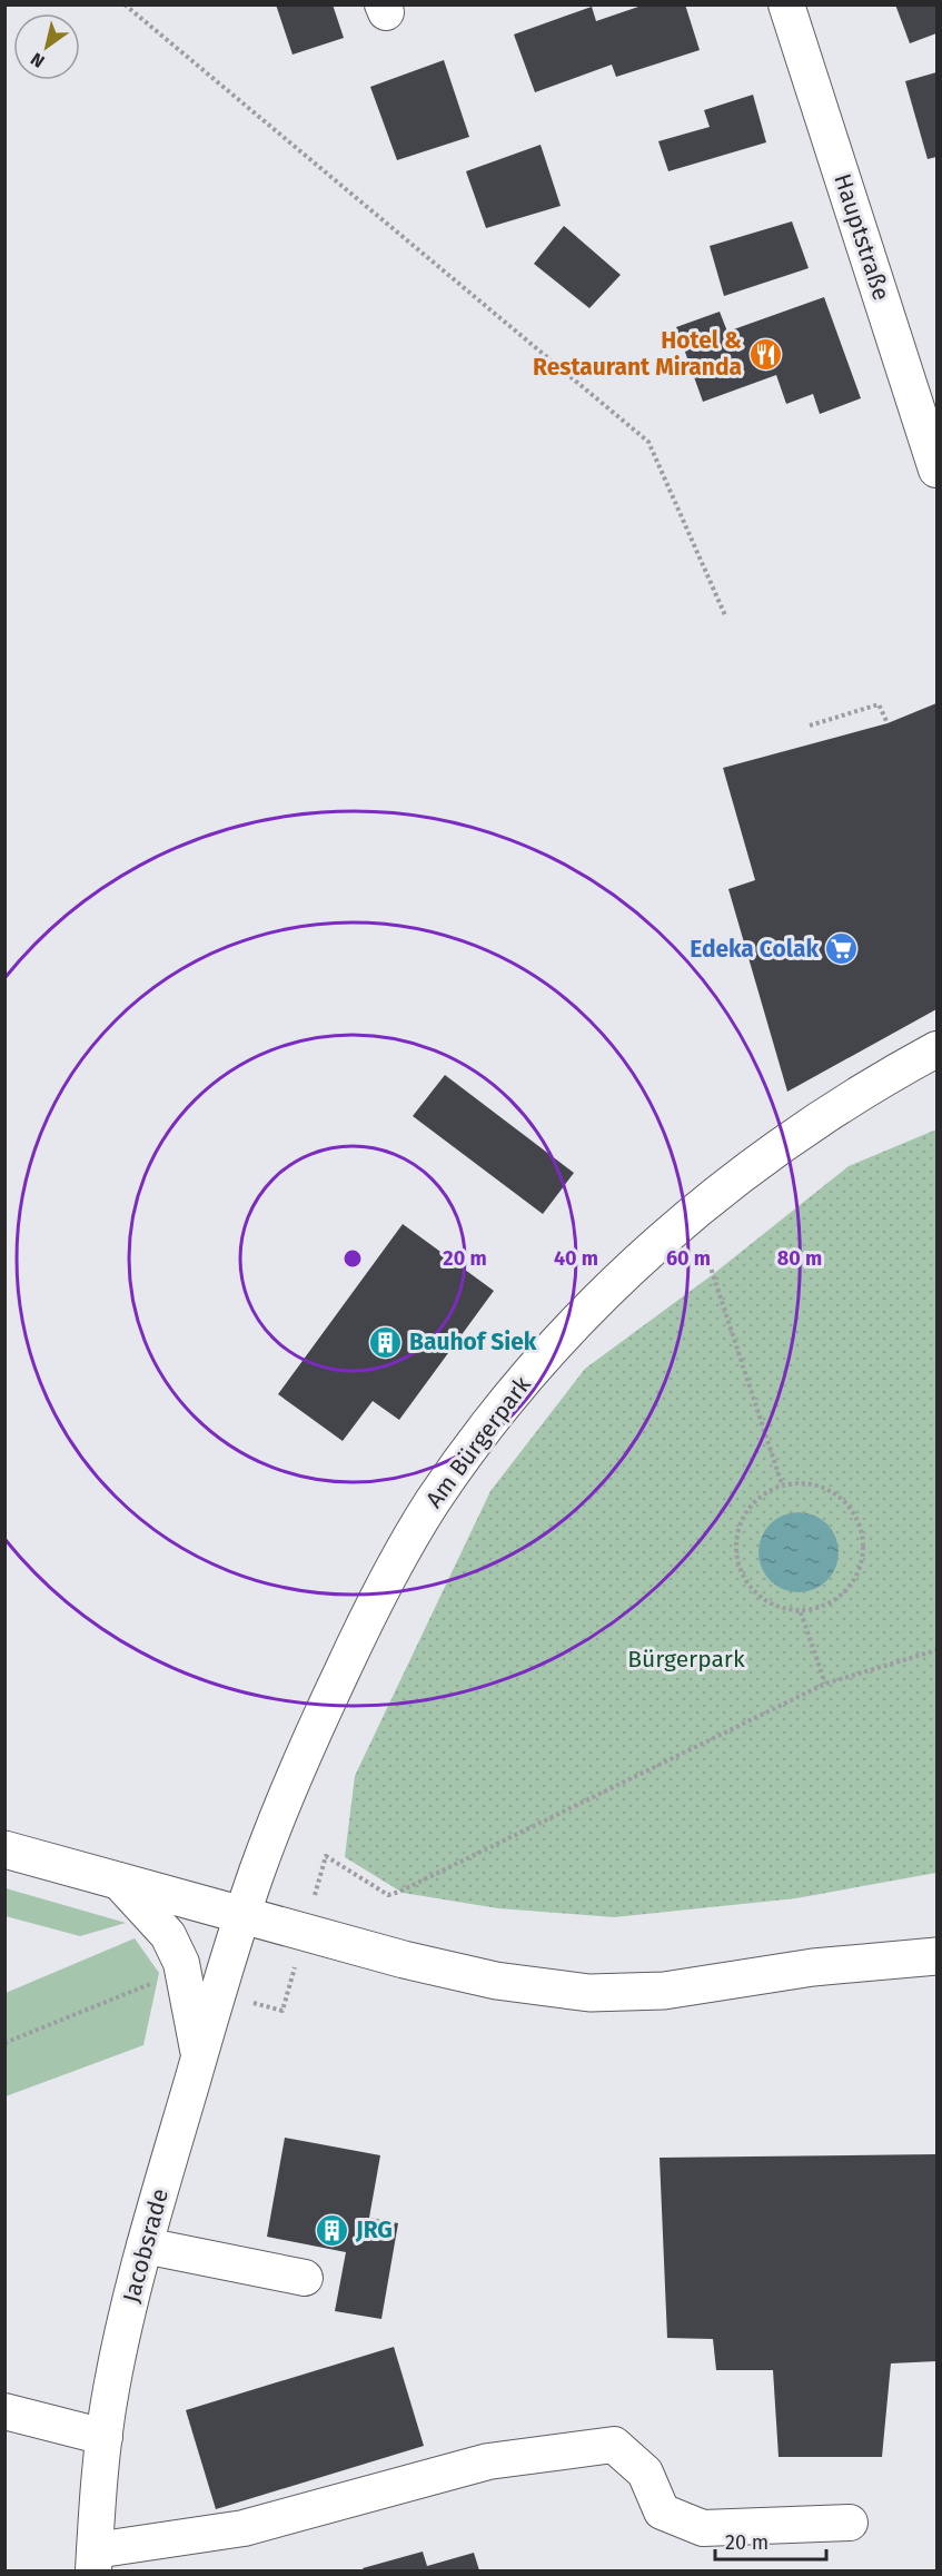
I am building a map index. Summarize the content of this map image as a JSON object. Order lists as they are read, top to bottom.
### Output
{
  "streets": {
    "street": ["Hauptstraße", "Am Bürgerpark", "Jacobsrade"]
  },
  "crossings": [
    ["Am Bürgerpark", "Jacobsrade"]
  ],
  "parks": ["Bürgerpark"],
  "places": {
    "restaurant": ["Hotel & Restaurant Miranda"],
    "supermarket": ["Edeka Colak"],
    "building": ["Bauhof Siek", "JRG"]
  },
  "scale_bar": "20 m",
  "north": "bottom left",
  "rings": [
    "20 m",
    "40 m",
    "60 m",
    "80 m"
  ]
}
